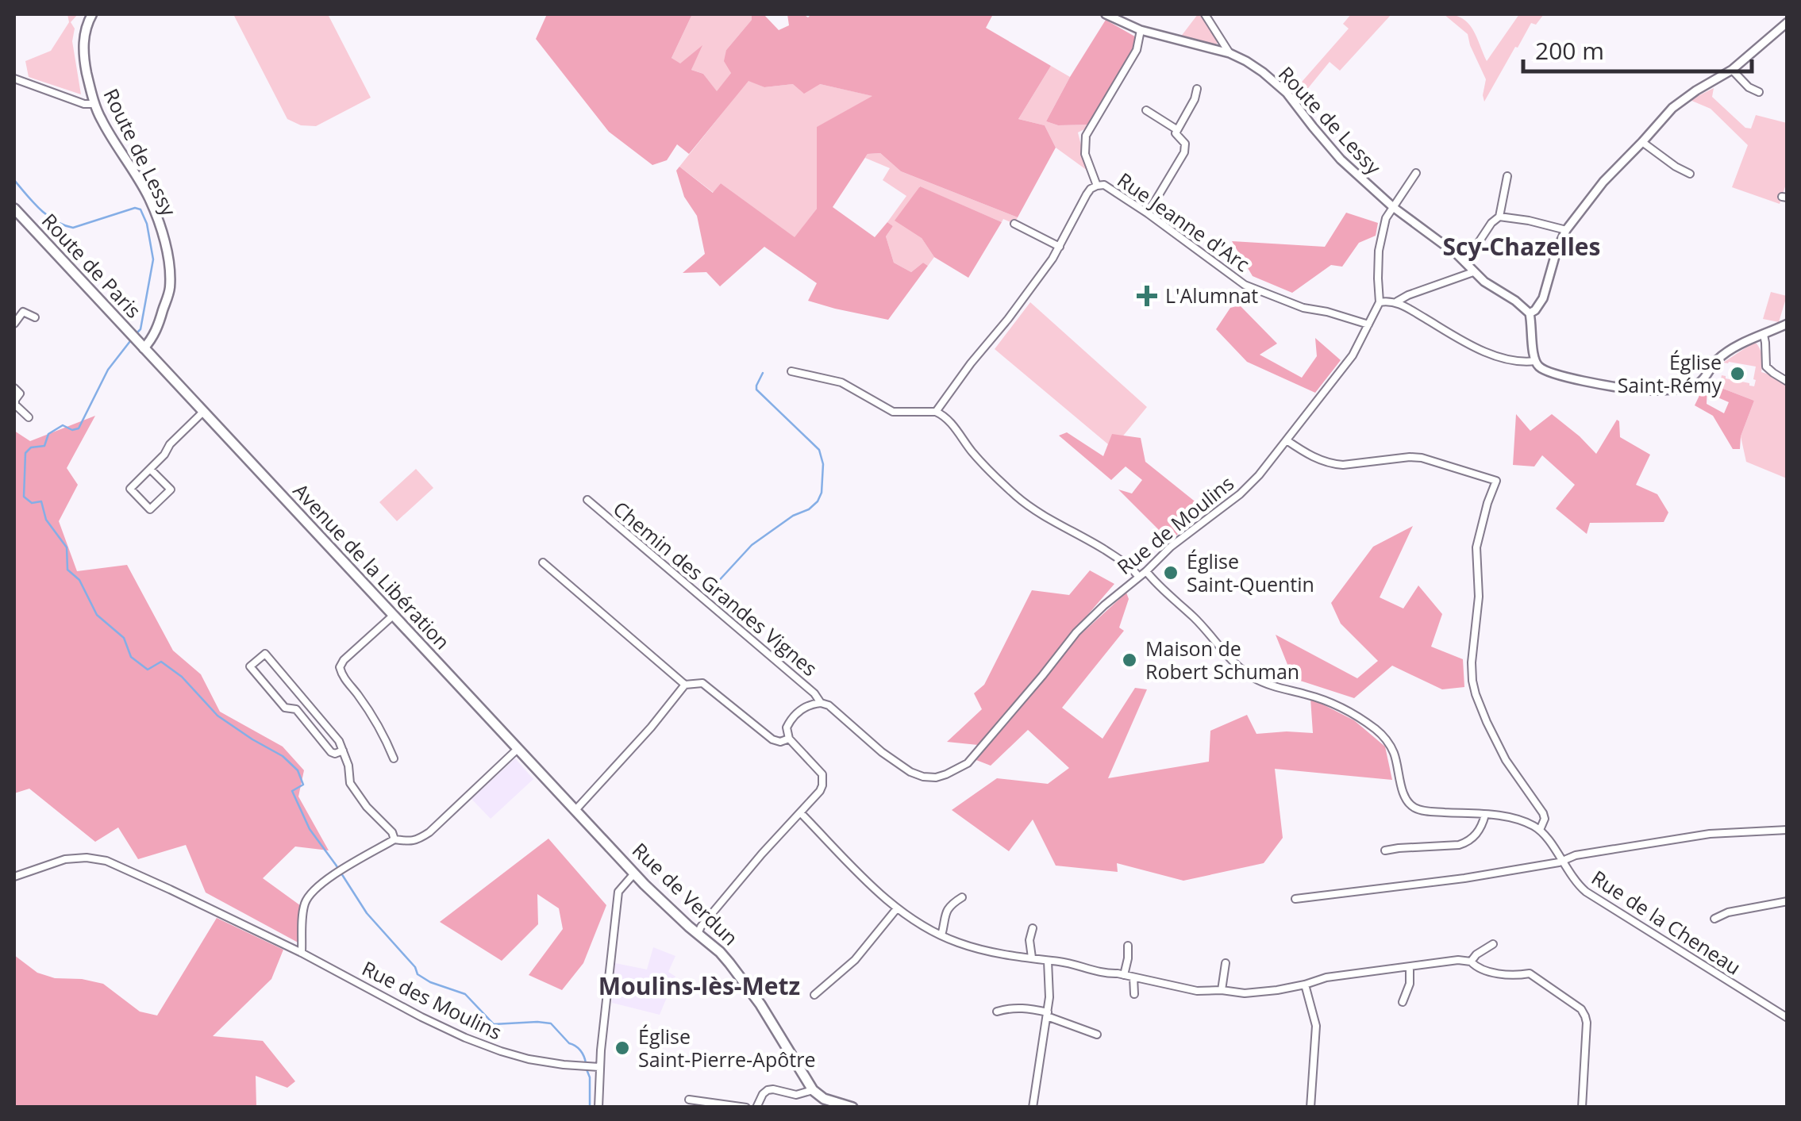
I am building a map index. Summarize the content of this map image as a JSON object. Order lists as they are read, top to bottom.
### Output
{
  "streets": {
    "main road": [
      "Route de Lessy",
      "Route de Paris",
      "Avenue de la Libération",
      "Rue de Verdun"
    ],
    "street": [
      "Rue Jeanne d'Arc",
      "Rue de Moulins",
      "Chemin des Grandes Vignes",
      "Rue de la Cheneau",
      "Rue des Moulins"
    ]
  },
  "crossings": [
    ["Route de Lessy", "Route de Paris"],
    ["Route de Lessy", "Avenue de la Libération"],
    ["Rue Jeanne d'Arc", "Rue de Moulins"],
    ["Route de Paris", "Avenue de la Libération"],
    ["Rue de Moulins", "Chemin des Grandes Vignes"],
    ["Rue de Moulins", "Rue de la Cheneau"],
    ["Avenue de la Libération", "Rue de Verdun"]
  ],
  "districts": ["Scy-Chazelles", "Moulins-lès-Metz"],
  "places": {
    "health": ["L'Alumnat"],
    "other": [
      "Église Saint-Rémy",
      "Église Saint-Quentin",
      "Maison de Robert Schuman",
      "Église Saint-Pierre-Apôtre"
    ]
  },
  "scale_bar": "200 m"
}
